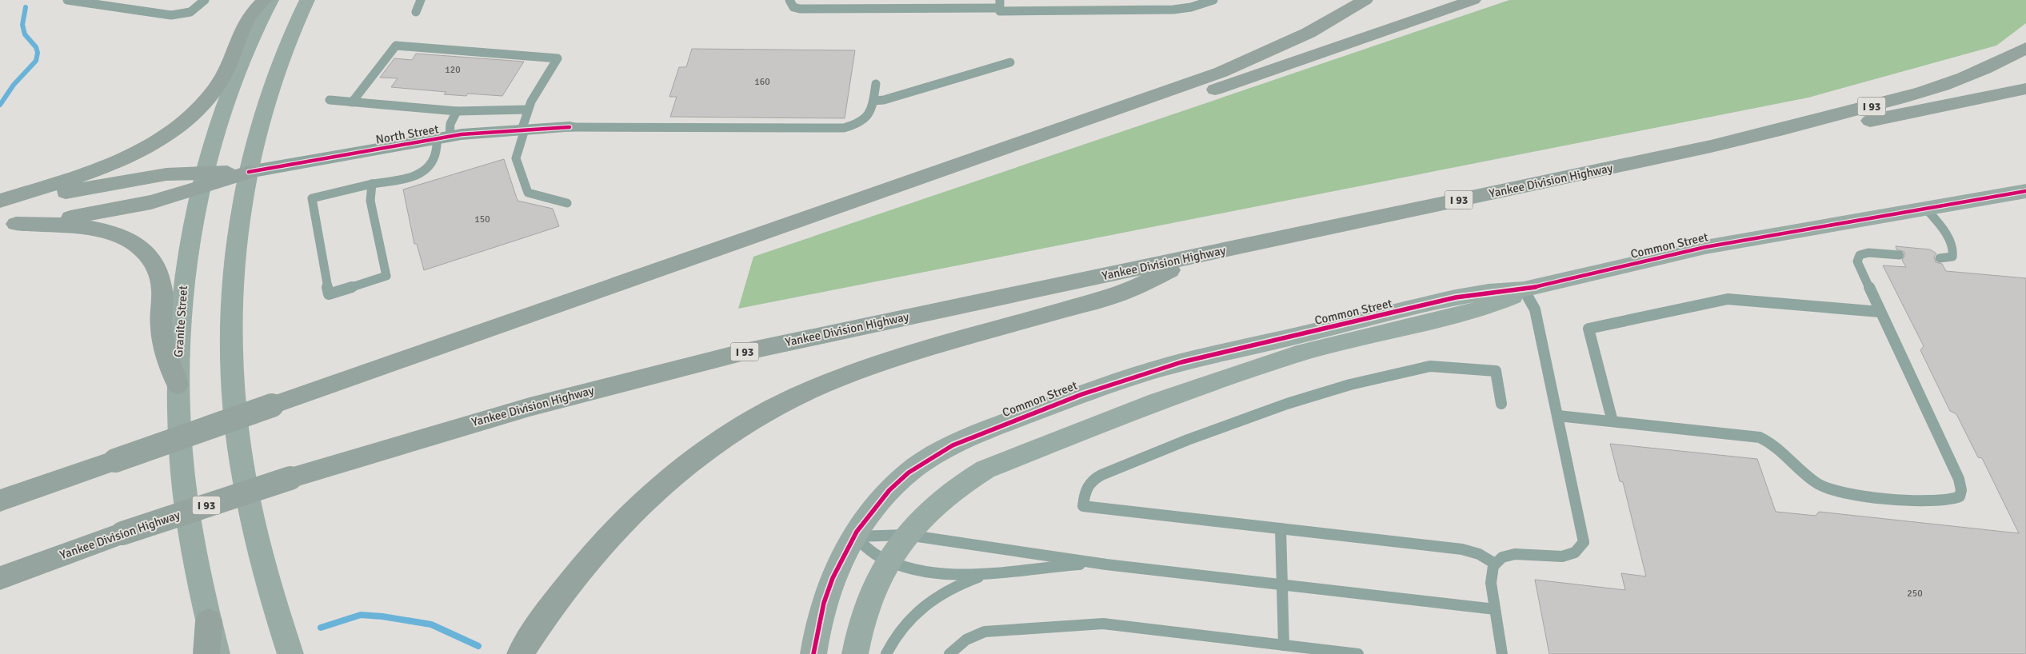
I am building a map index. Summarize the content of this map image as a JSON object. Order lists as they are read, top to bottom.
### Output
{
  "streets": {
    "highway": ["I 93", "Yankee Division Highway"],
    "street": ["North Street", "Common Street", "Granite Street"]
  },
  "crossings": [
    ["I 93", "Yankee Division Highway"]
  ],
  "house_numbers": [
    "120",
    "160",
    "150",
    "250"
  ]
}
